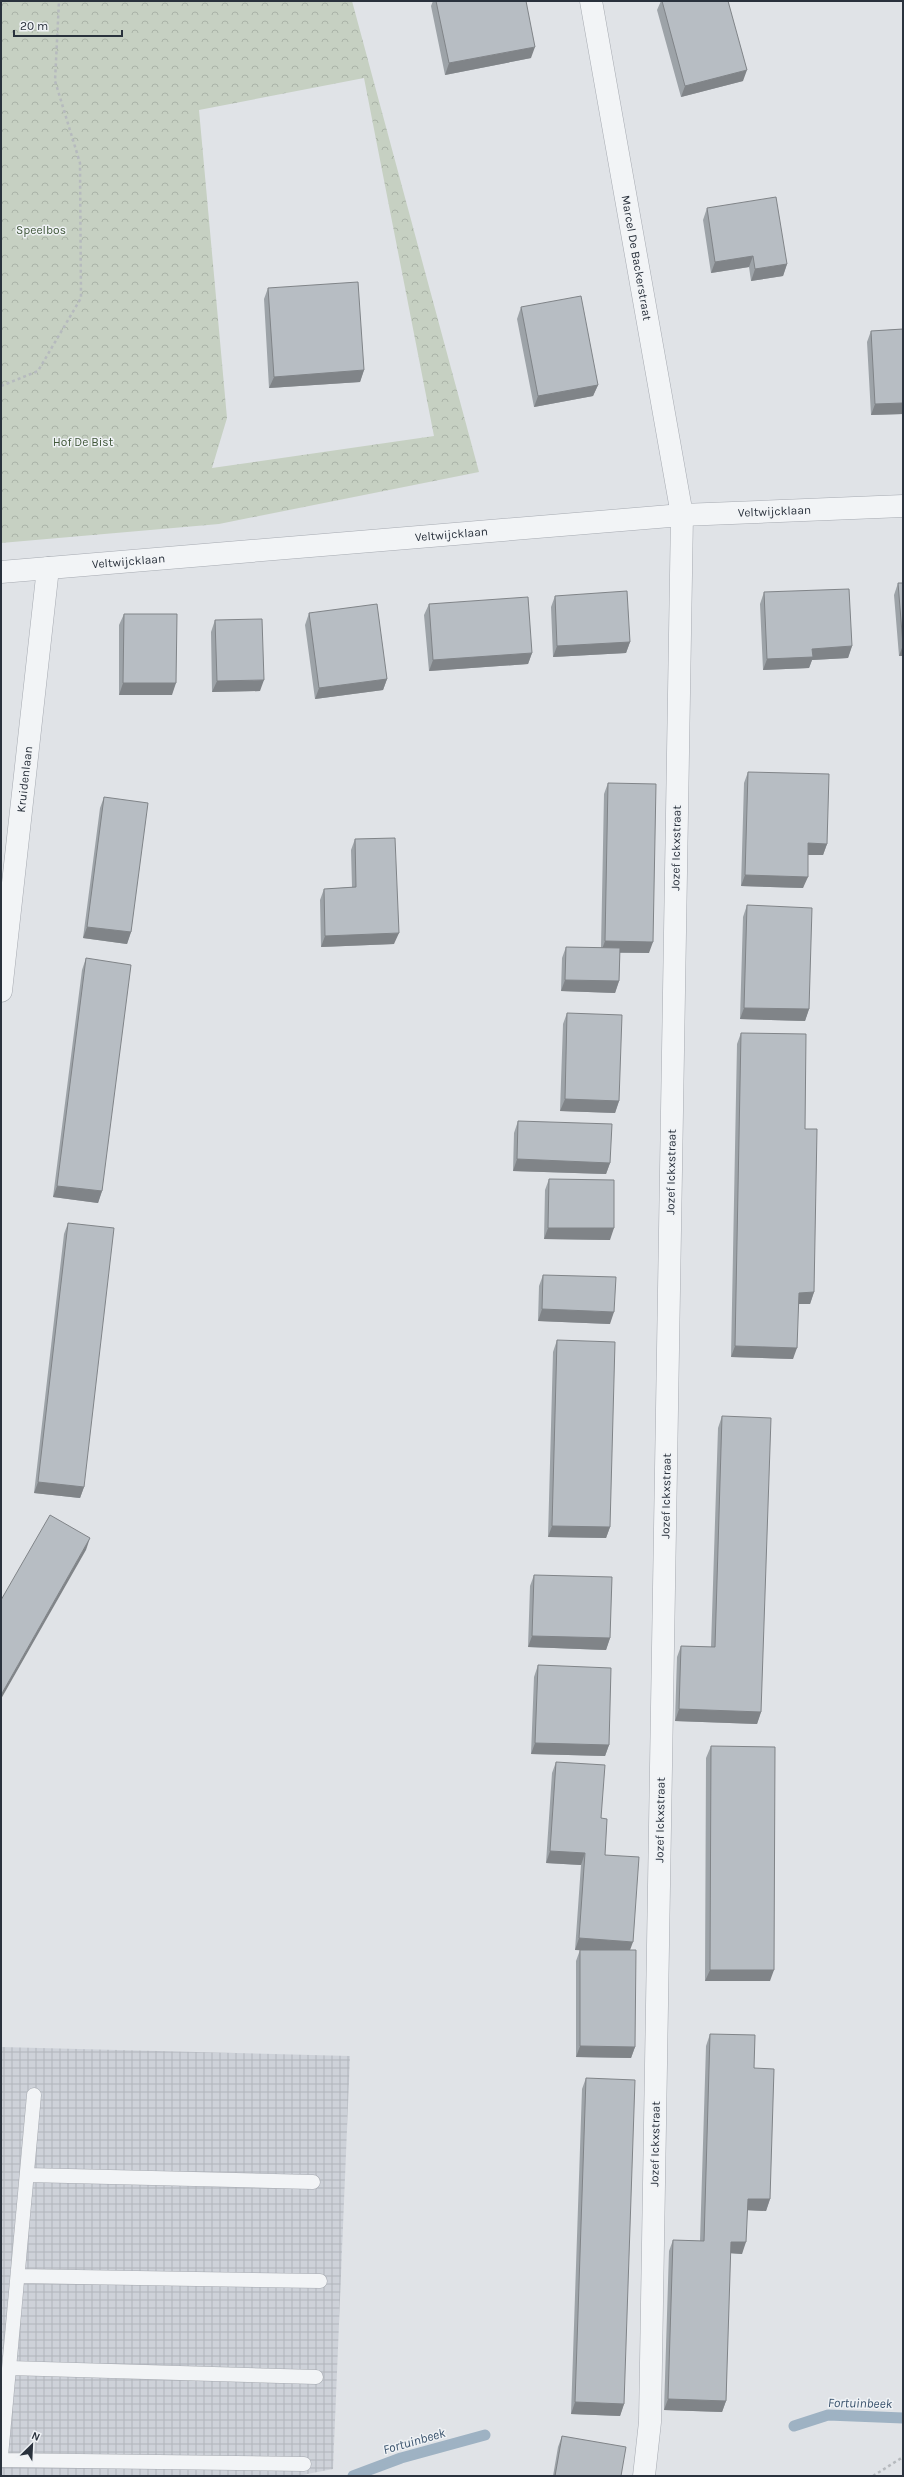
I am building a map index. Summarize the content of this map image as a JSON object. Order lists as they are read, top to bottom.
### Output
{
  "streets": {
    "street": [
      "Marcel De Backerstraat",
      "Veltwijcklaan",
      "Kruidenlaan",
      "Jozef Ickxstraat"
    ]
  },
  "crossings": [
    ["Marcel De Backerstraat", "Veltwijcklaan"],
    ["Marcel De Backerstraat", "Jozef Ickxstraat"],
    ["Veltwijcklaan", "Kruidenlaan"],
    ["Veltwijcklaan", "Jozef Ickxstraat"]
  ],
  "water": ["Fortuinbeek"],
  "parks": ["Speelbos", "Hof De Bist"],
  "scale_bar": "20 m",
  "north": "top right"
}
